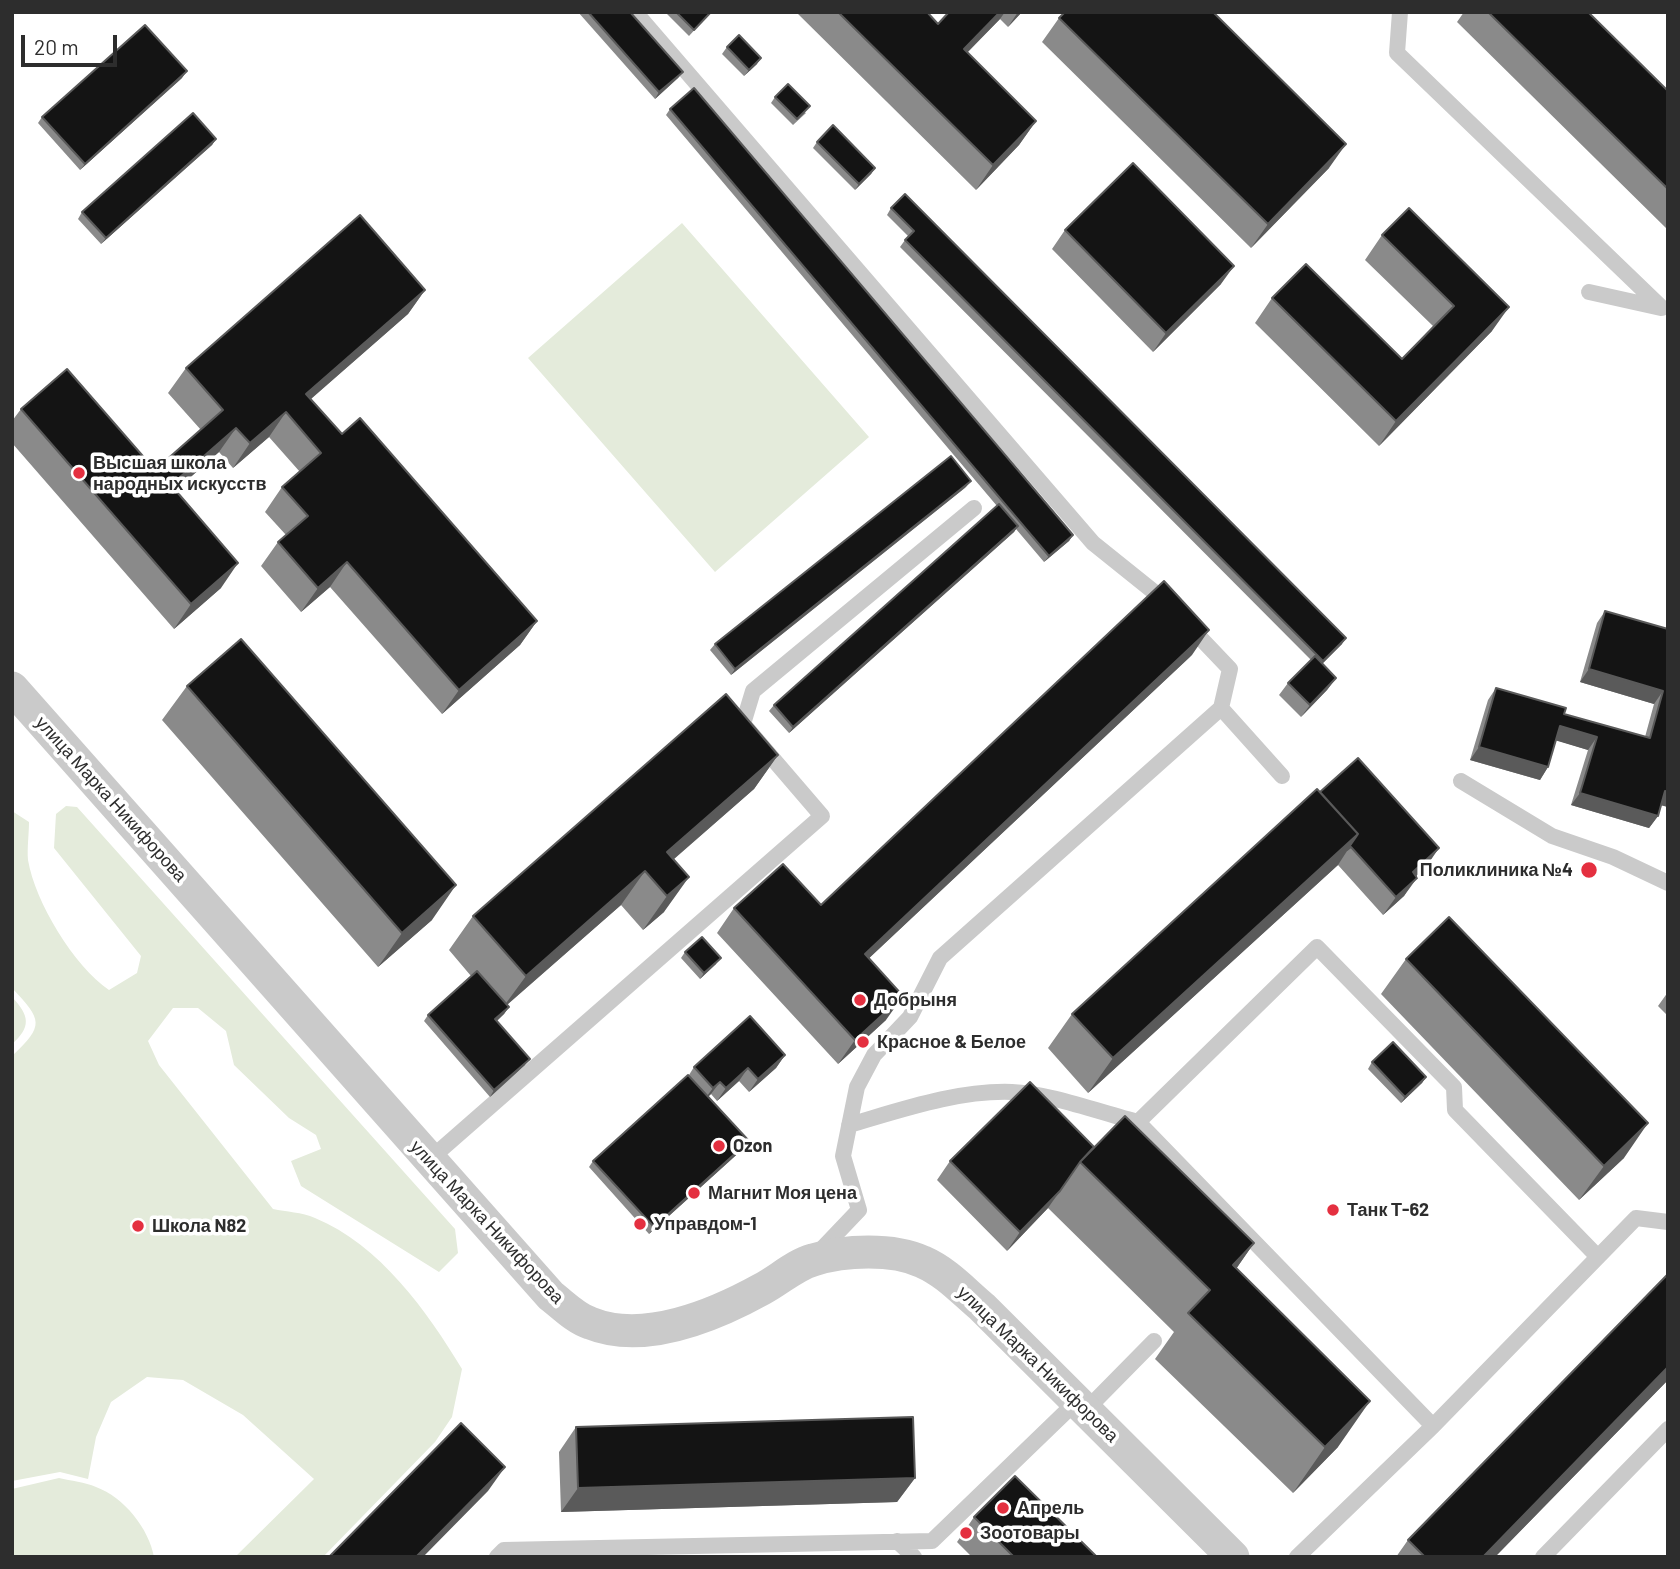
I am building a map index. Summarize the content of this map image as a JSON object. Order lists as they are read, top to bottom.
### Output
{
  "streets": {
    "street": ["улица Марка Никифорова"]
  },
  "places": [
    "Высшая школа народных искусств",
    "Поликлиника №4",
    "Добрыня",
    "Красное & Белое",
    "Ozon",
    "Магнит Моя цена",
    "Танк Т-62",
    "Управдом-1",
    "Школа N82",
    "Апрель",
    "Зоотовары"
  ],
  "scale_bar": "20 m"
}
